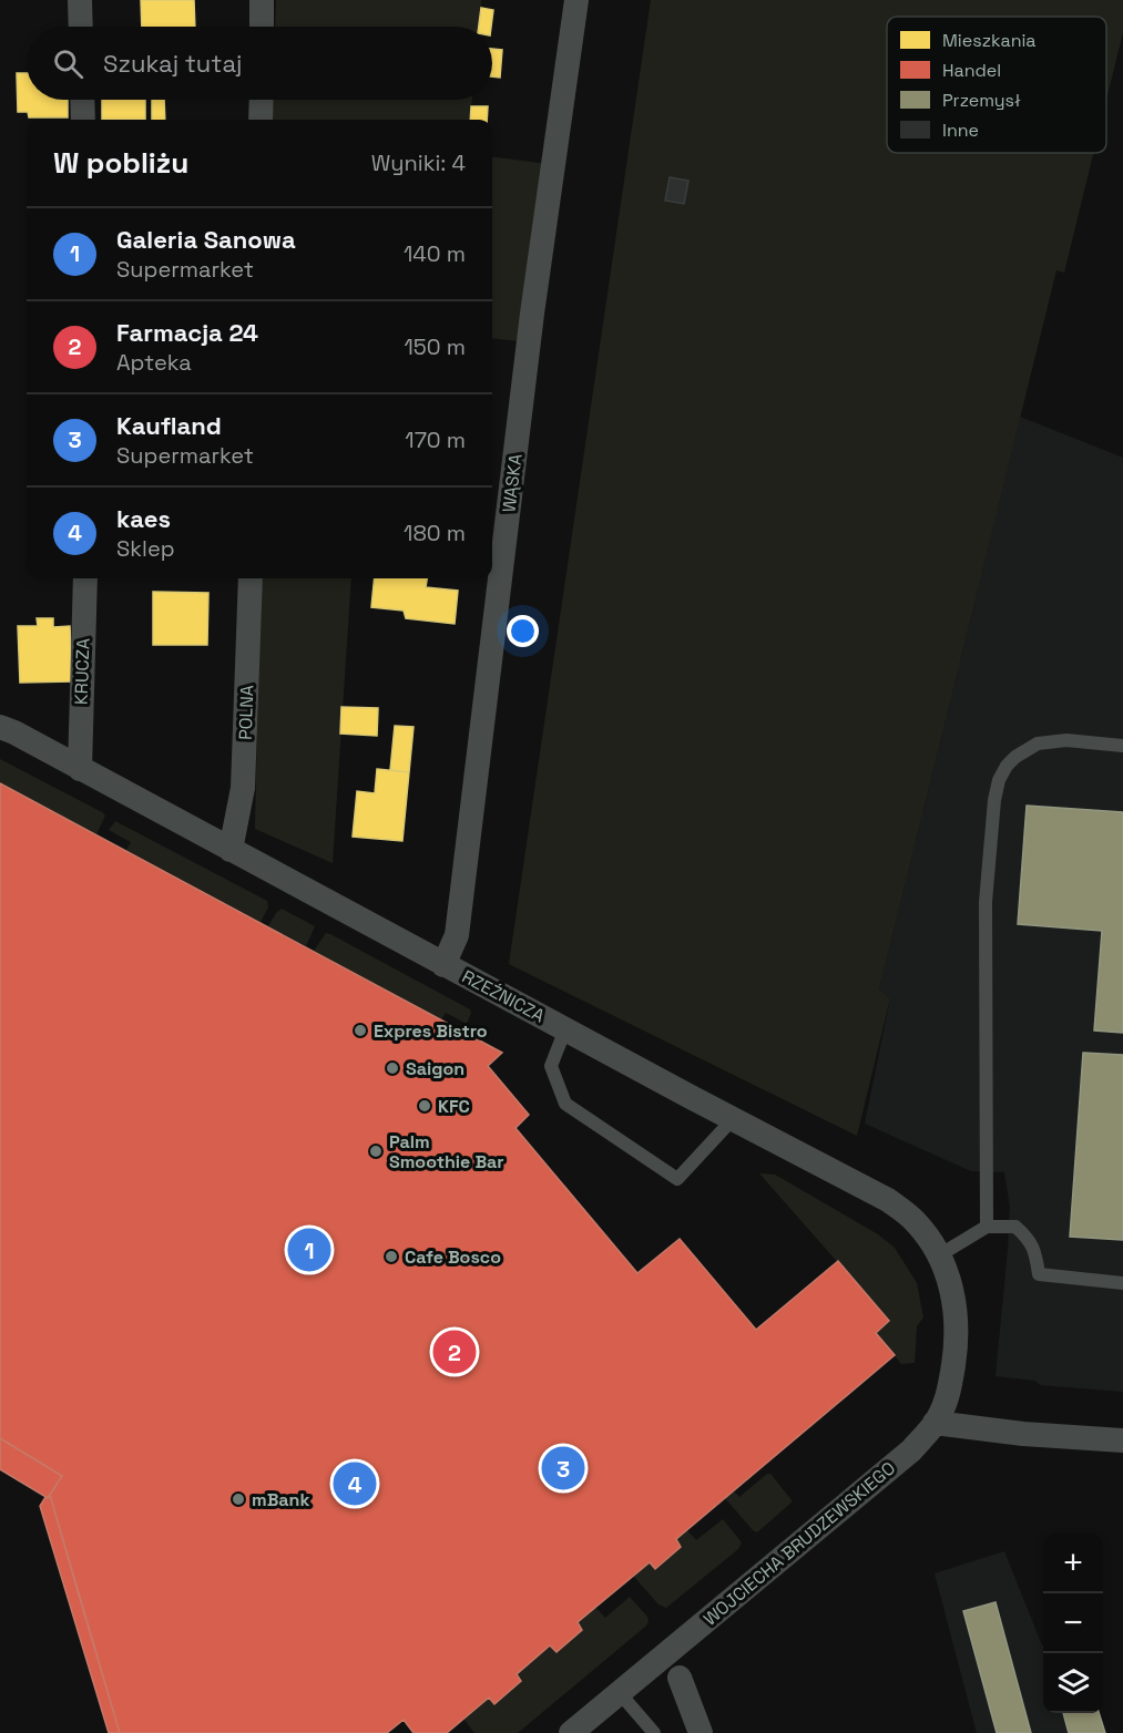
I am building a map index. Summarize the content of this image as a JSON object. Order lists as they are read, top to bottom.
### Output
{
  "streets": {
    "street": [
      "WĄSKA",
      "KRUCZA",
      "POLNA",
      "RZEŹNICZA",
      "WOJCIECHA BRUDZEWSKIEGO"
    ]
  },
  "crossings": [
    ["WĄSKA", "RZEŹNICZA"],
    ["KRUCZA", "RZEŹNICZA"],
    ["POLNA", "RZEŹNICZA"],
    ["RZEŹNICZA", "WOJCIECHA BRUDZEWSKIEGO"]
  ],
  "places": [
    "Expres Bistro",
    "Saigon",
    "KFC",
    "Palm Smoothie Bar",
    "Cafe Bosco",
    "mBank"
  ],
  "legend": [
    "Mieszkania",
    "Handel",
    "Przemysł",
    "Inne"
  ],
  "page": {
    "search": "Szukaj tutaj",
    "heading": ["W pobliżu", "Wyniki: 4"],
    "list": [
      {
        "mark": "1",
        "name": "Galeria Sanowa",
        "note": "Supermarket",
        "value": "140 m"
      },
      {
        "mark": "2",
        "name": "Farmacja 24",
        "note": "Apteka",
        "value": "150 m"
      },
      {
        "mark": "3",
        "name": "Kaufland",
        "note": "Supermarket",
        "value": "170 m"
      },
      {
        "mark": "4",
        "name": "kaes",
        "note": "Sklep",
        "value": "180 m"
      }
    ],
    "pins": [
      "1",
      "2",
      "3",
      "4"
    ],
    "map_buttons": ["+", "−"]
  }
}
